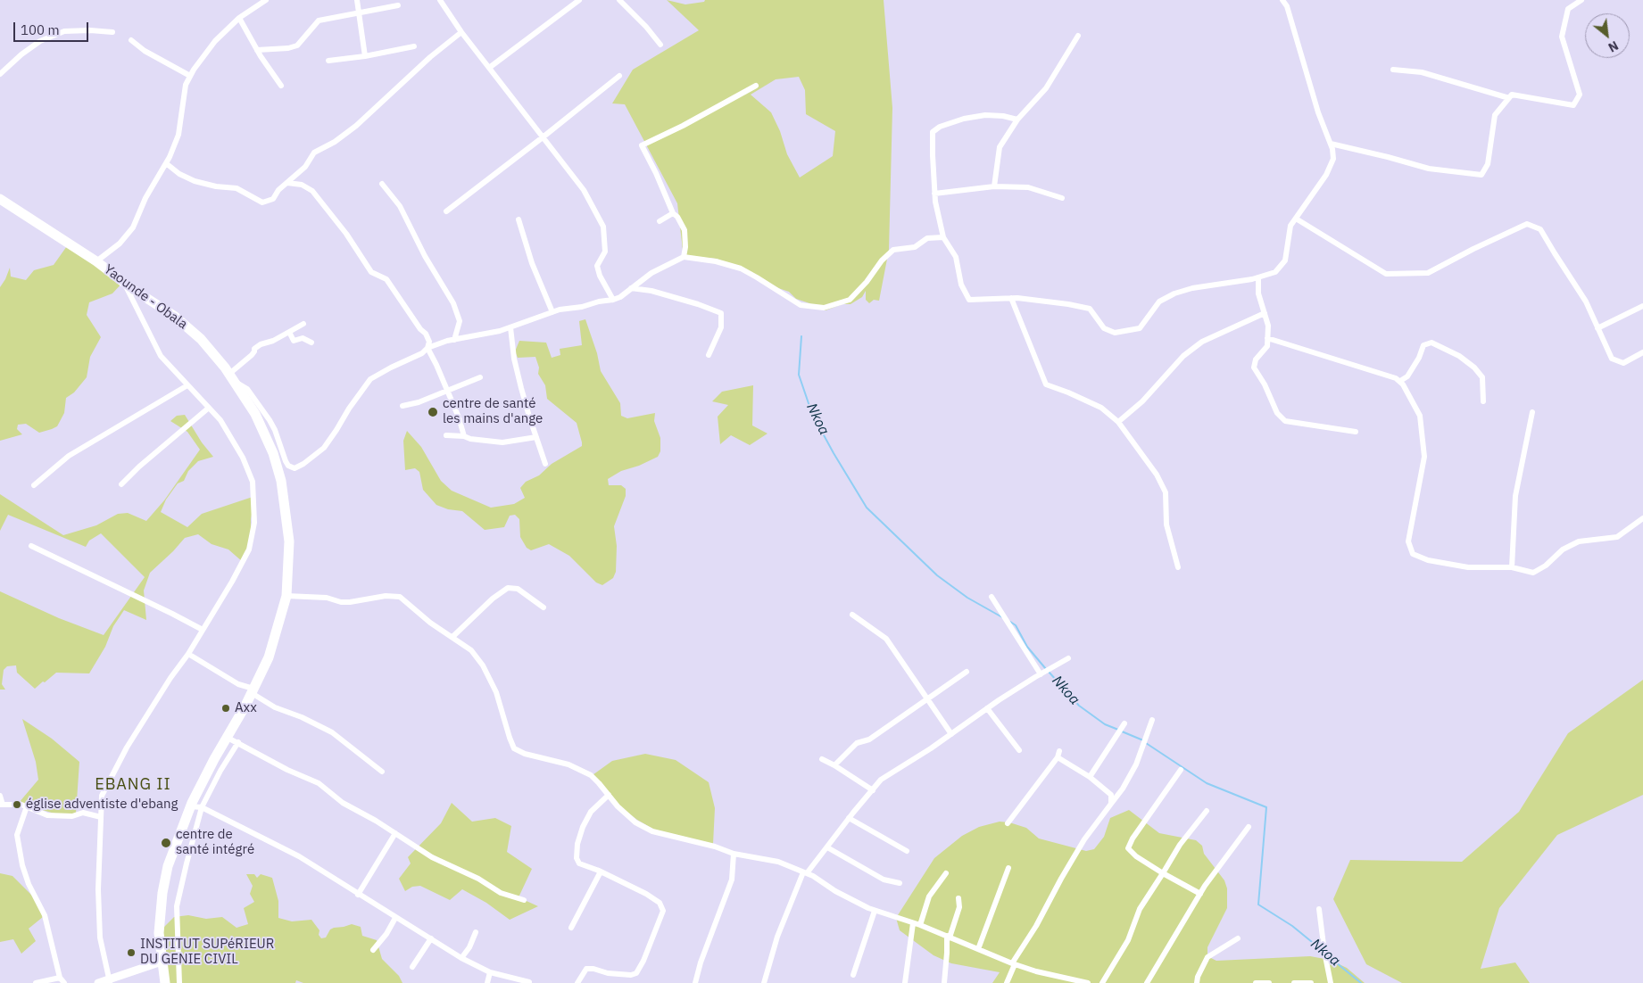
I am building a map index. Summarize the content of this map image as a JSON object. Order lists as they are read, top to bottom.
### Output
{
  "streets": {
    "highway": ["Yaounde - Obala"]
  },
  "districts": ["EBANG II"],
  "water": ["Nkoa"],
  "places": [
    "centre de santé les mains d'ange",
    "Axx",
    "église adventiste d'ebang",
    "centre de santé intégré",
    "INSTITUT SUPéRIEUR DU GENIE CIVIL"
  ],
  "scale_bar": "100 m",
  "north": "bottom right"
}
